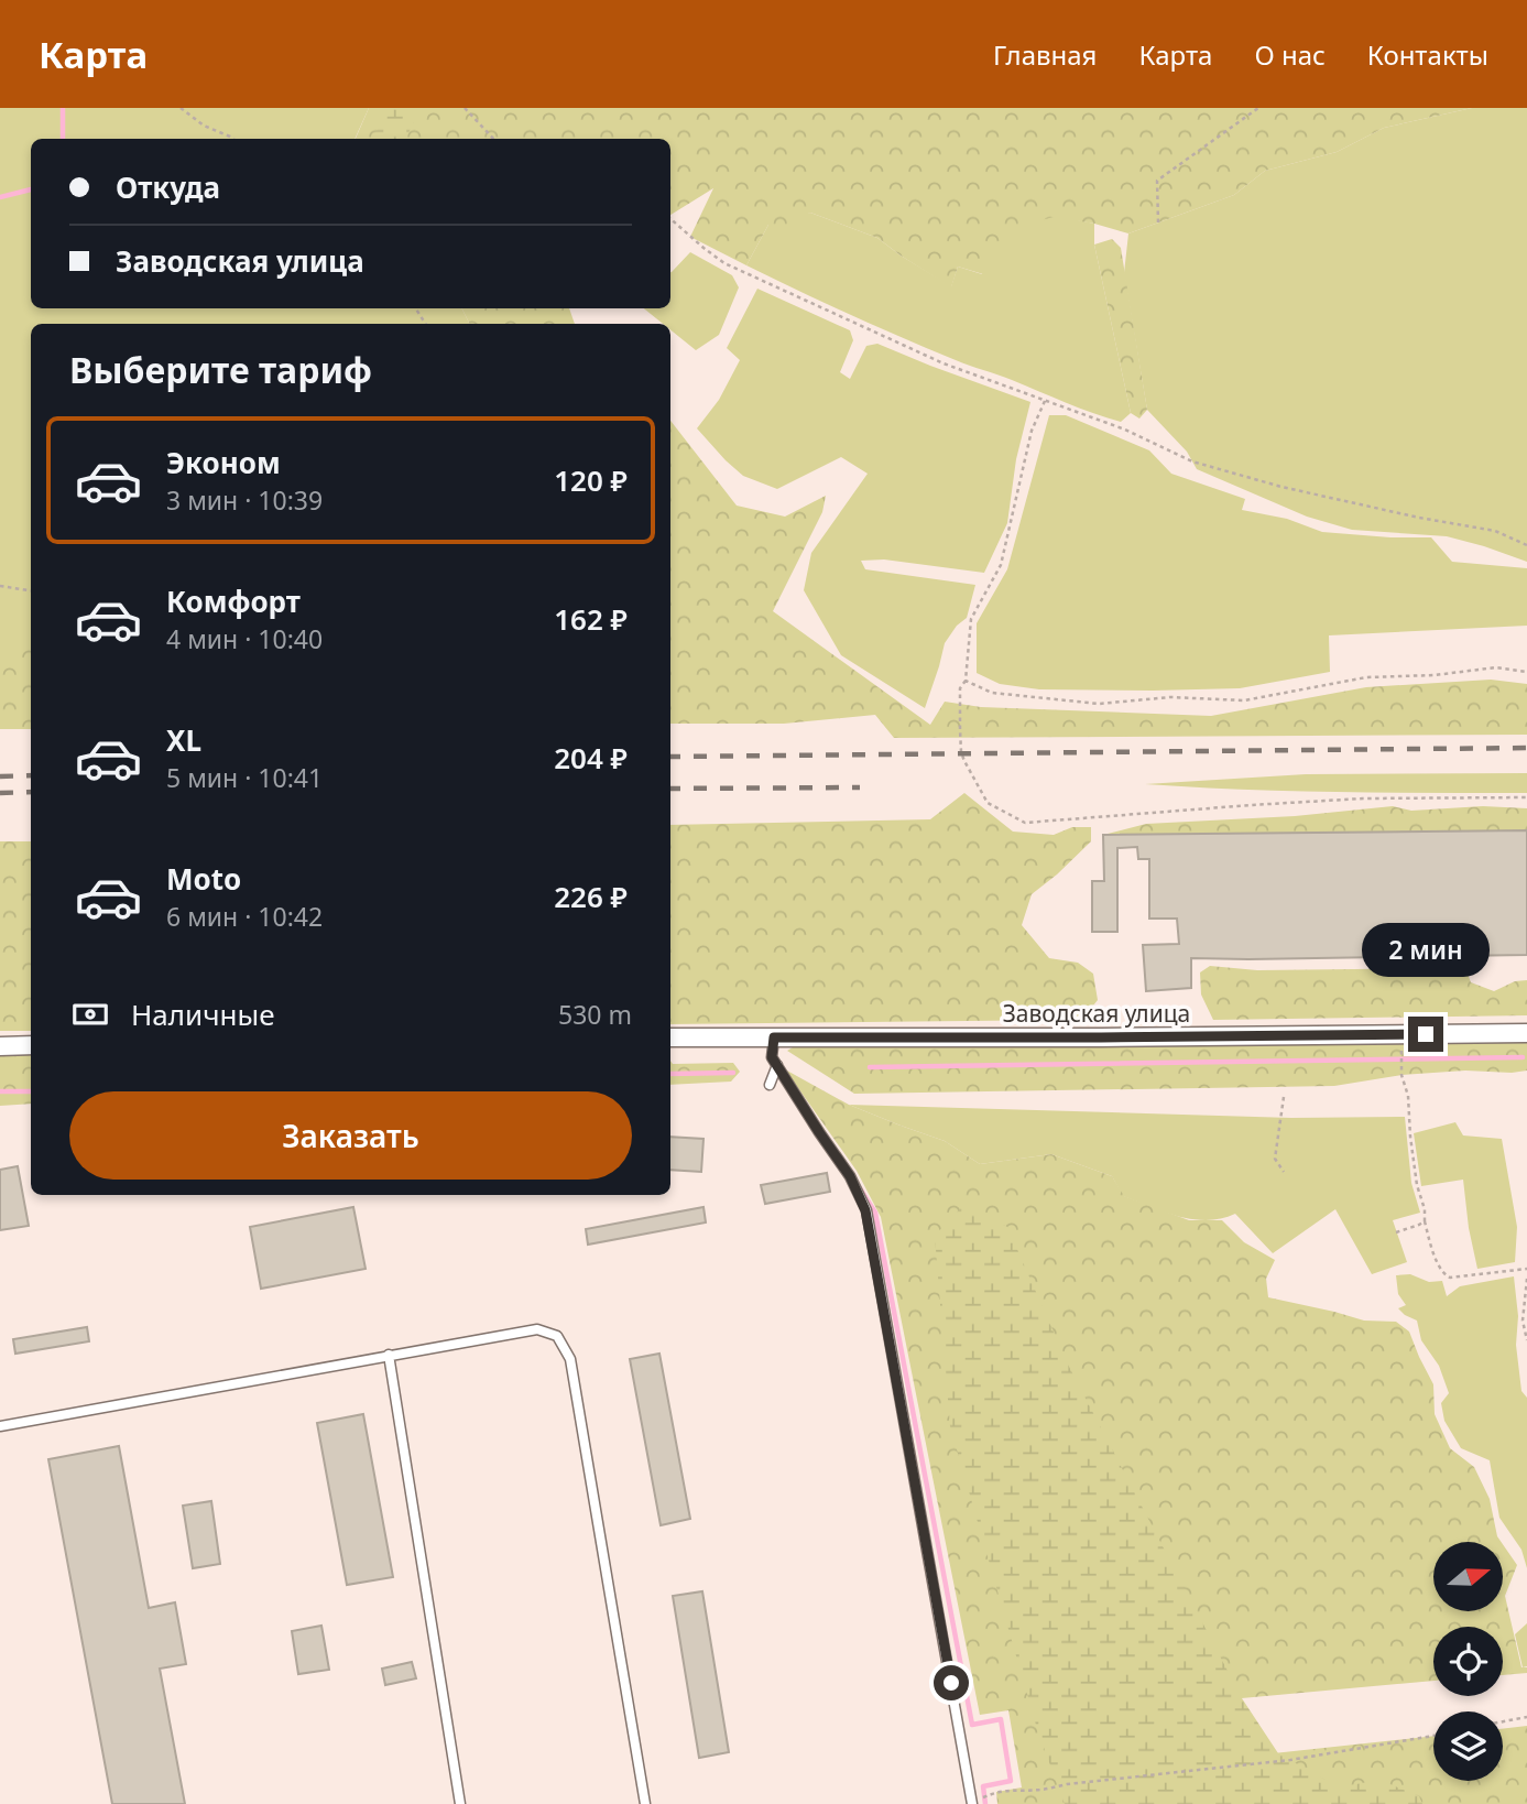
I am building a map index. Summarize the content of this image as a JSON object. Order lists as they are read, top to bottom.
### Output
{
  "streets": {
    "street": ["Заводская улица"]
  },
  "north": "right",
  "page": {
    "header": "Карта",
    "nav": [
      "Главная",
      "Карта",
      "О нас",
      "Контакты"
    ],
    "banner": ["Откуда", "Заводская улица"],
    "heading": "Выберите тариф",
    "list": [
      {
        "name": "Эконом",
        "note": "3 мин · 10:39",
        "value": "120 ₽"
      },
      {
        "name": "Комфорт",
        "note": "4 мин · 10:40",
        "value": "162 ₽"
      },
      {
        "name": "XL",
        "note": "5 мин · 10:41",
        "value": "204 ₽"
      },
      {
        "name": "Moto",
        "note": "6 мин · 10:42",
        "value": "226 ₽"
      }
    ],
    "bubble": "2 мин",
    "pay": ["Наличные", "530 m"],
    "buttons": "Заказать"
  }
}
